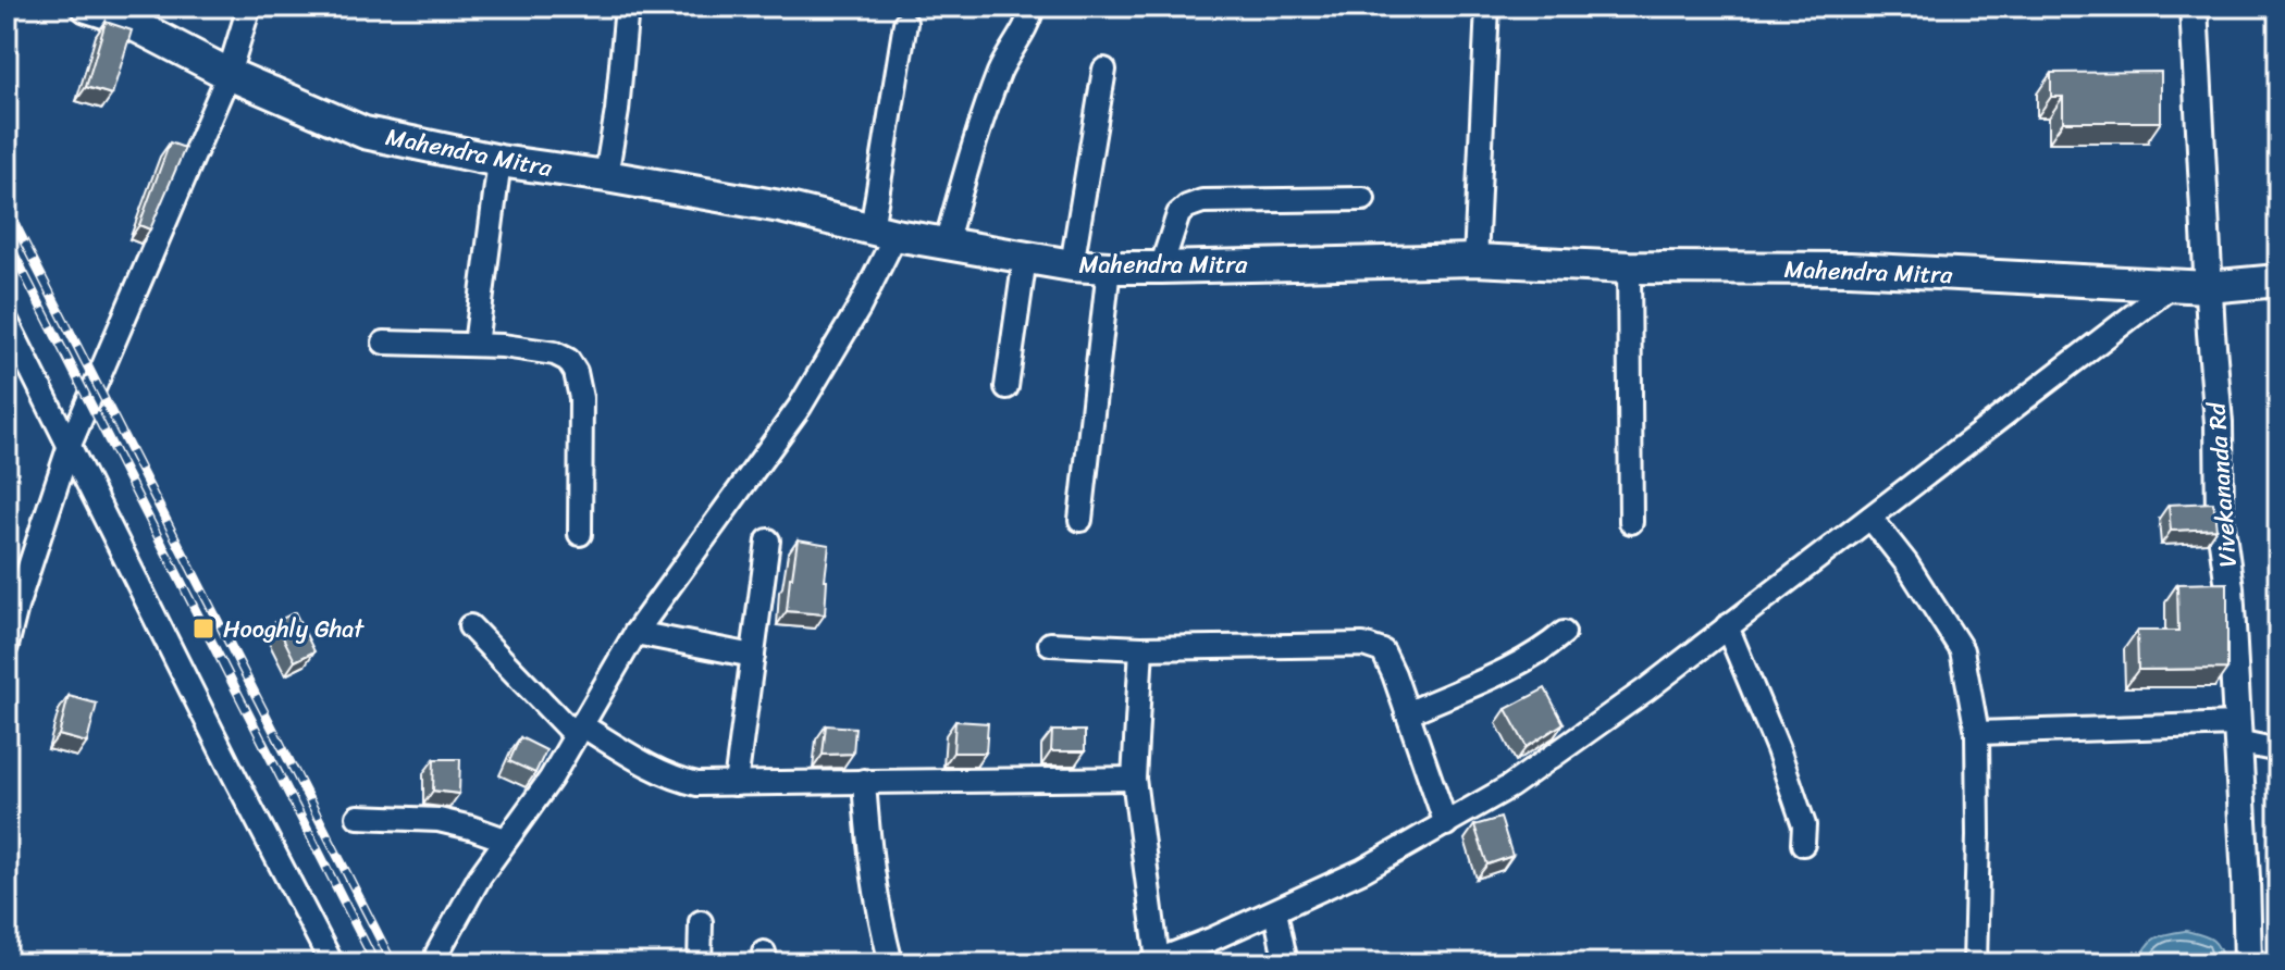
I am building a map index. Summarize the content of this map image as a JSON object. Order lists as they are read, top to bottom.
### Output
{
  "streets": {
    "main road": ["Mahendra Mitra"],
    "street": ["Vivekananda Rd"]
  },
  "crossings": [
    ["Mahendra Mitra", "Vivekananda Rd"]
  ],
  "places": {
    "transit": ["Hooghly Ghat"]
  }
}
